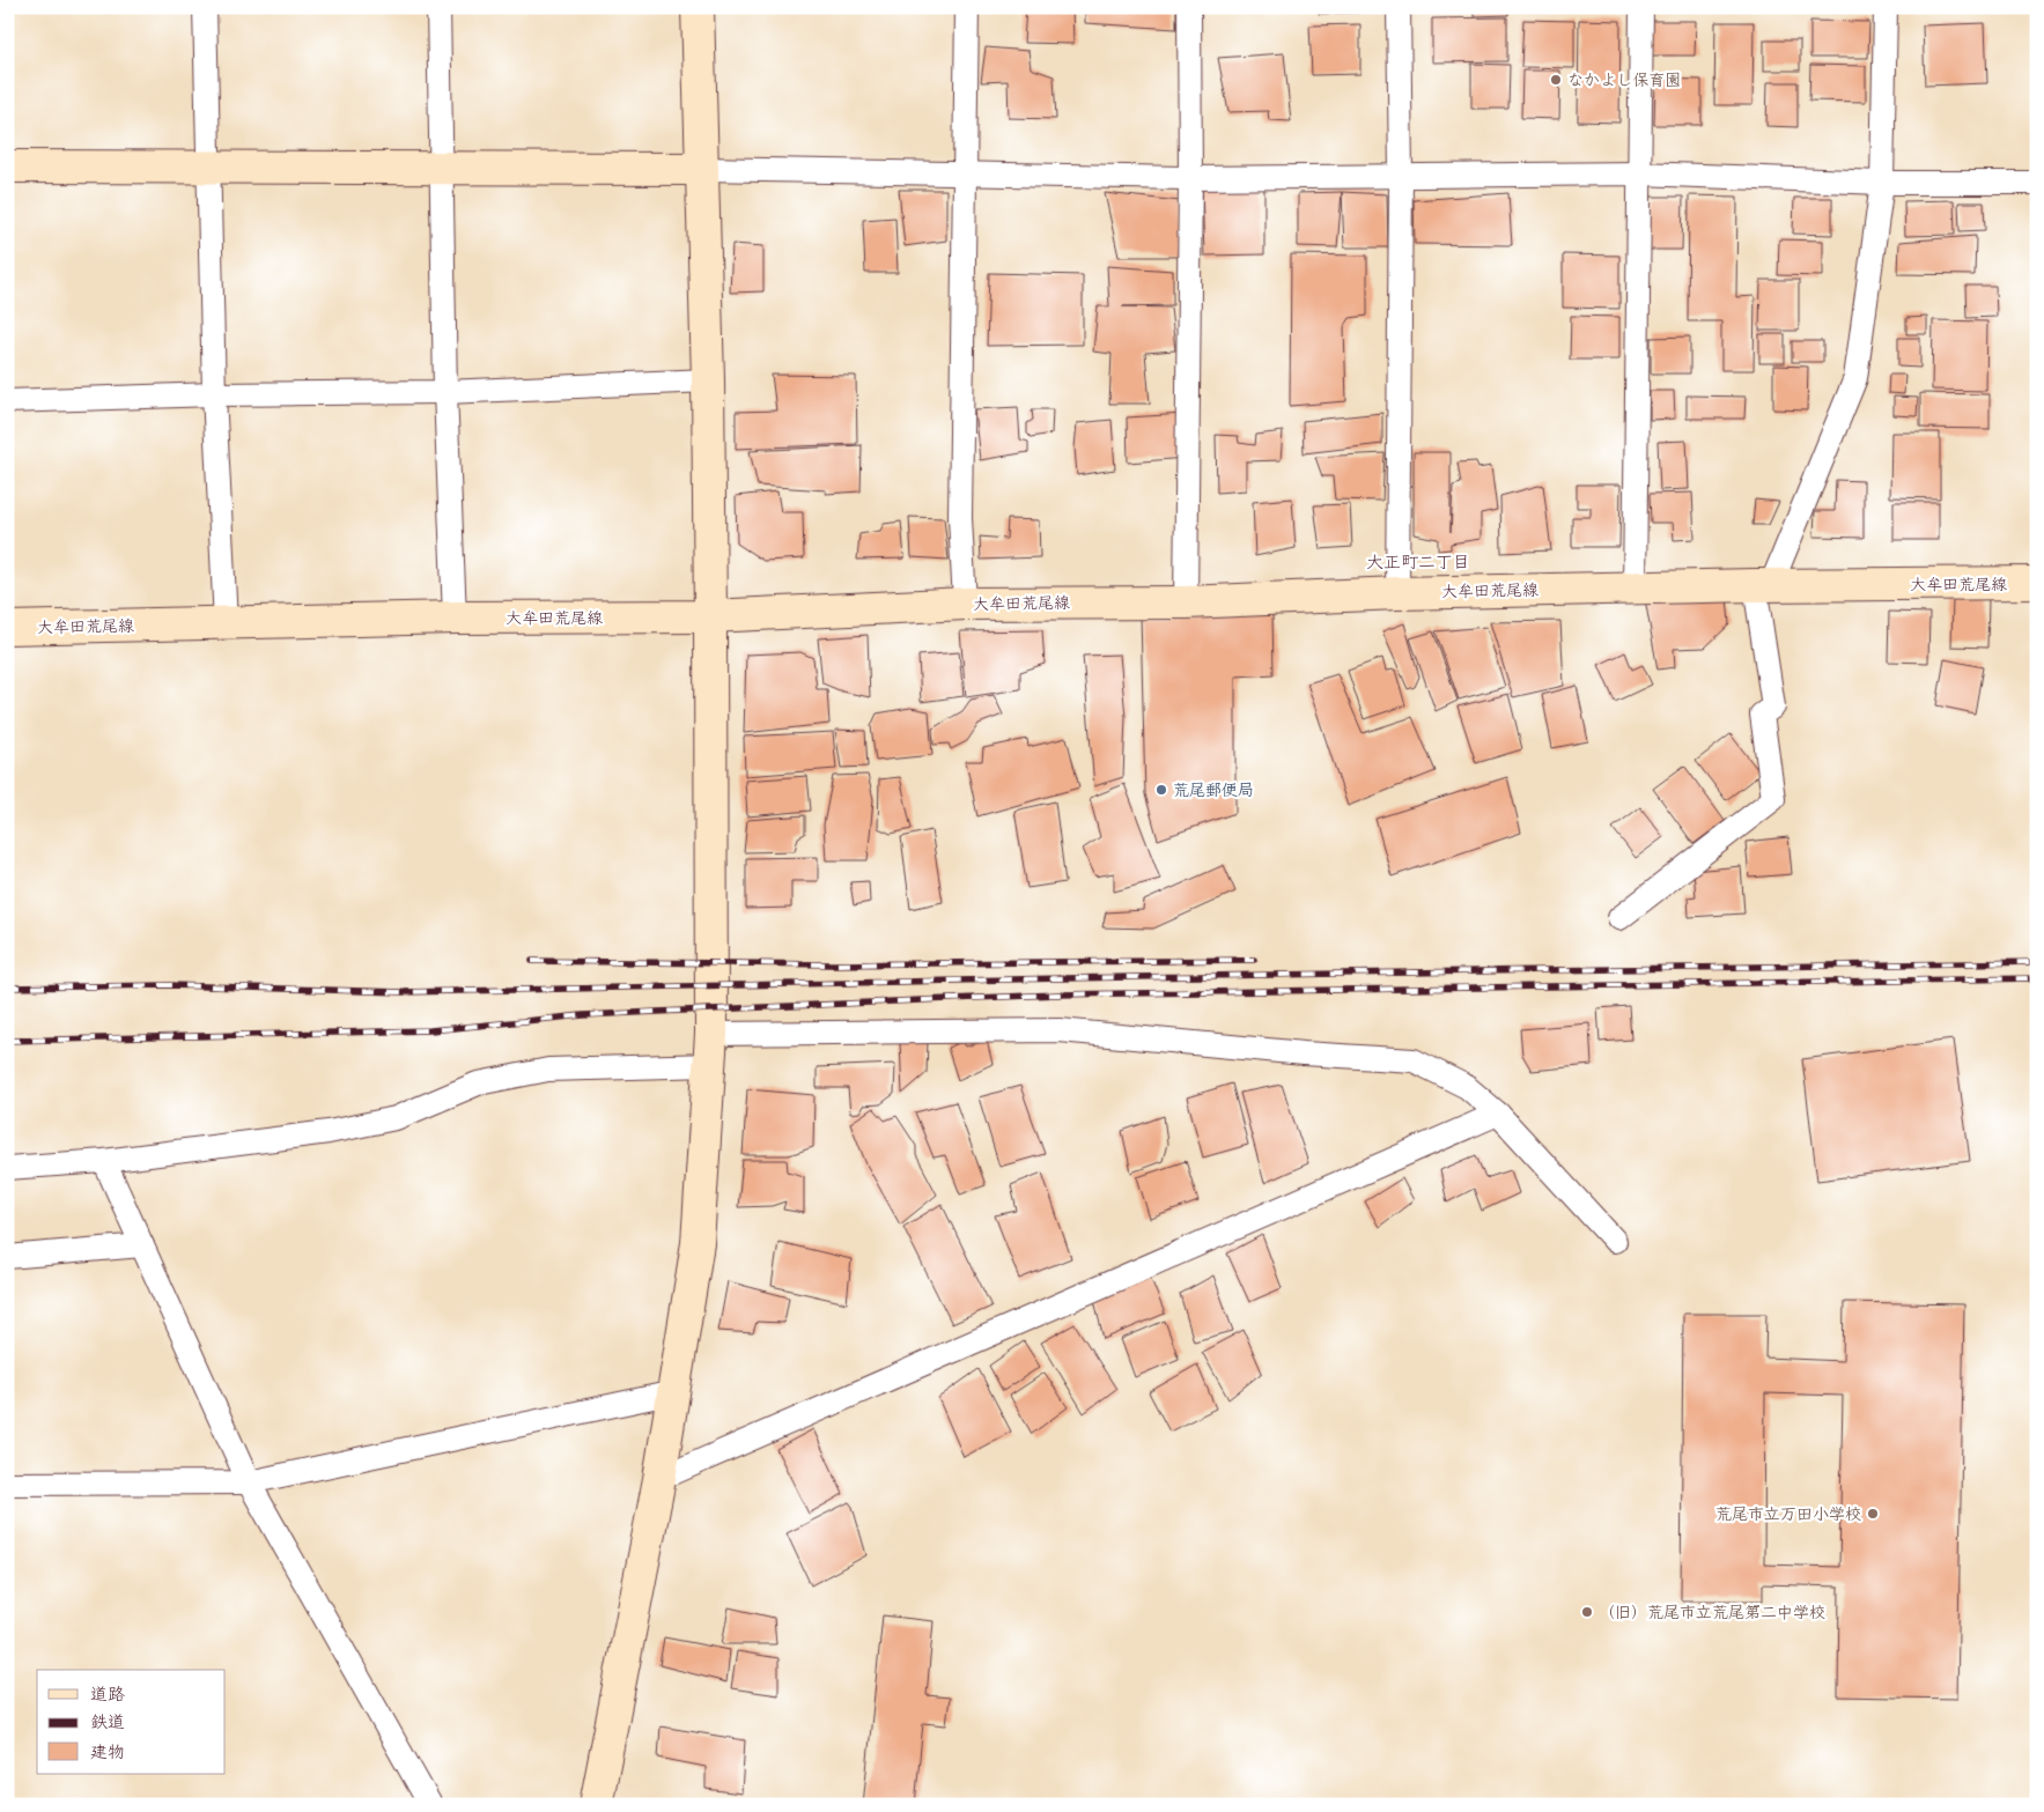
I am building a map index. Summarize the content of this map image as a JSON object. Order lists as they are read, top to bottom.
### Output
{
  "streets": {
    "street": ["大牟田荒尾線"]
  },
  "districts": ["大正町二丁目"],
  "places": [
    "なかよし保育園",
    "荒尾郵便局",
    "荒尾市立万田小学校",
    "（旧）荒尾市立荒尾第二中学校"
  ],
  "legend": ["道路", "鉄道", "建物"]
}
